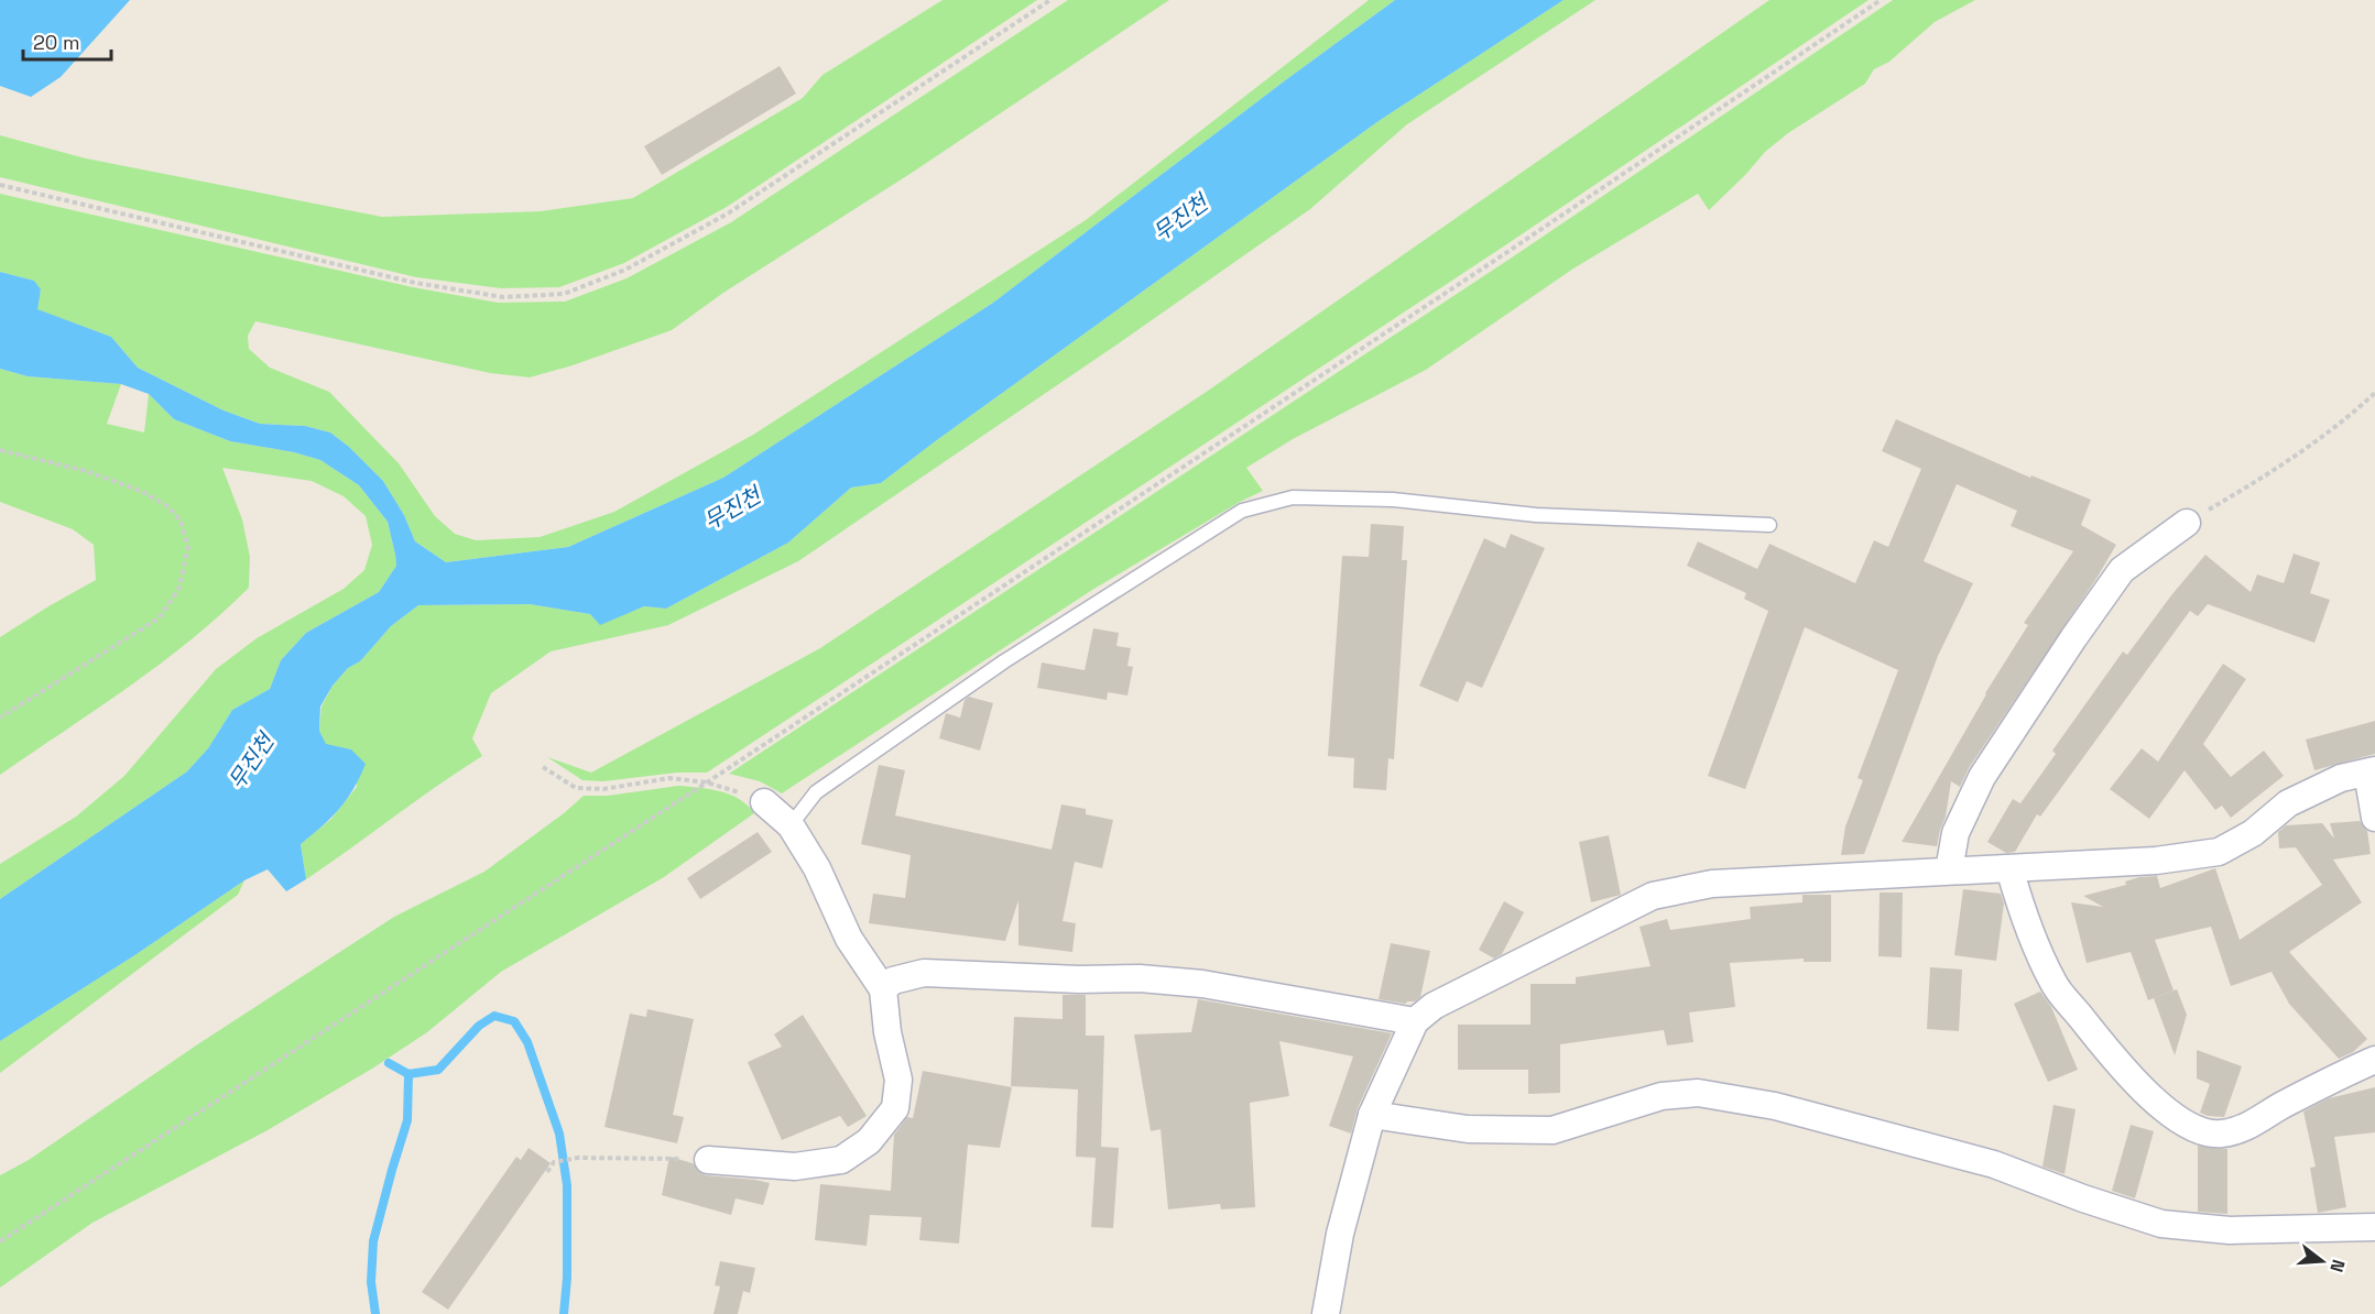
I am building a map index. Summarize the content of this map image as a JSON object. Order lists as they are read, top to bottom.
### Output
{
  "water": ["무진천"],
  "scale_bar": "20 m",
  "north": "right"
}
